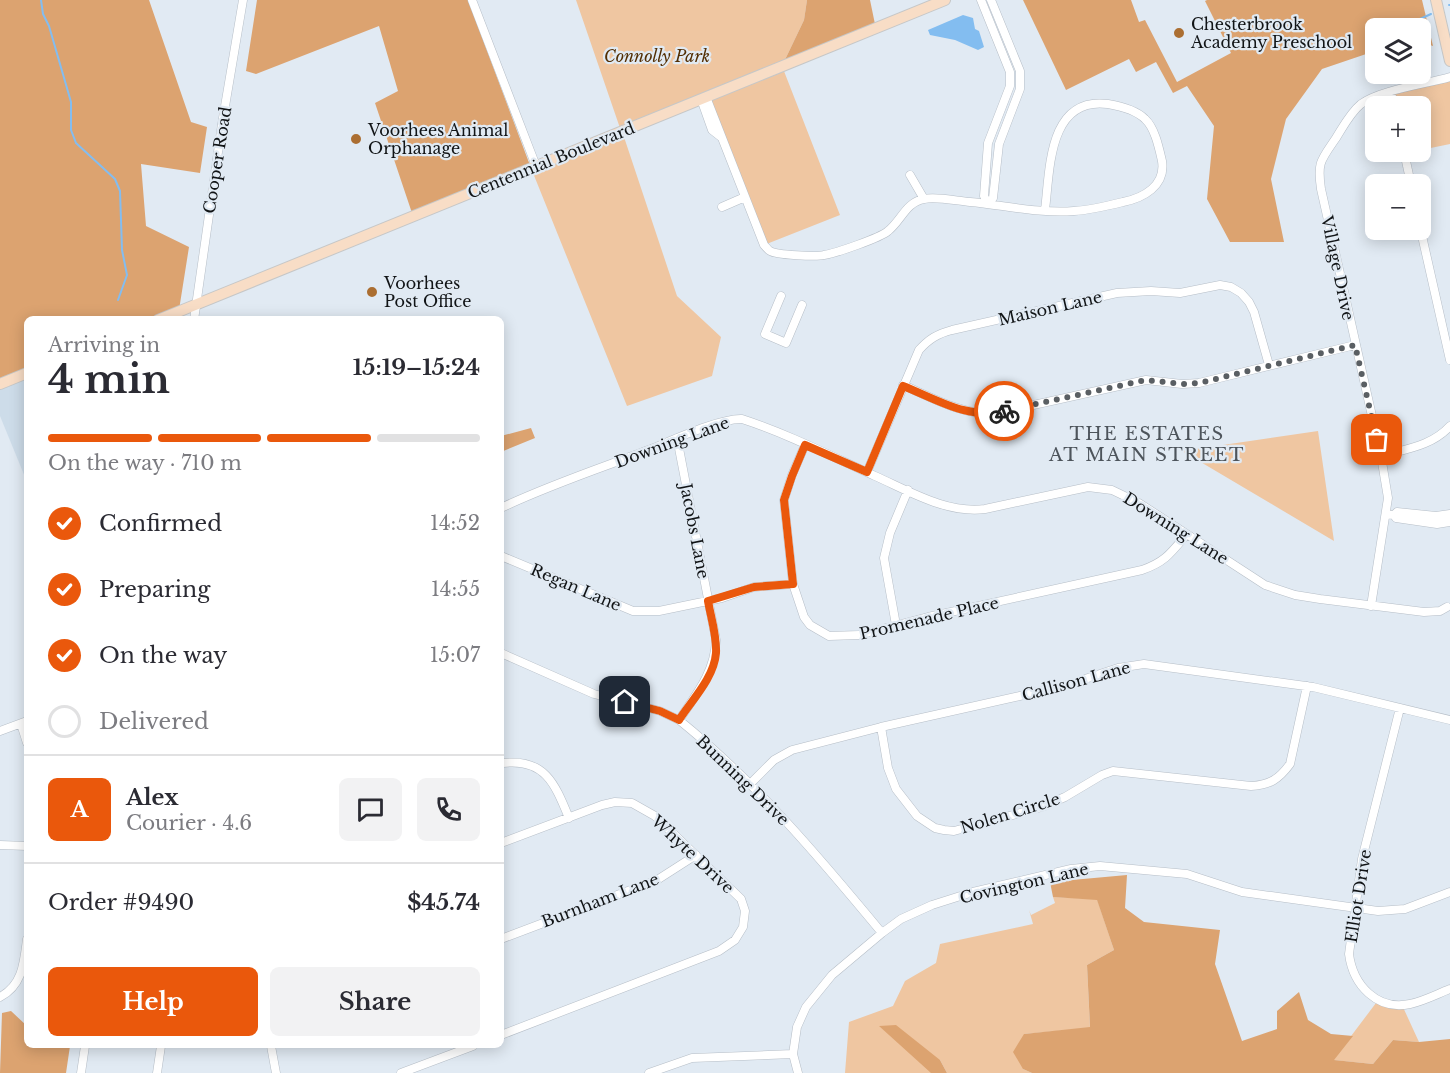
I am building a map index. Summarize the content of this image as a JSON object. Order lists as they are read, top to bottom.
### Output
{
  "streets": {
    "main road": ["Centennial Boulevard"],
    "street": [
      "Cooper Road",
      "Village Drive",
      "Maison Lane",
      "Downing Lane",
      "Jacobs Lane",
      "Regan Lane",
      "Promenade Place",
      "Callison Lane",
      "Bunning Drive",
      "Nolen Circle",
      "Whyte Drive",
      "Covington Lane",
      "Elliot Drive",
      "Burnham Lane"
    ]
  },
  "crossings": [
    ["Cooper Road", "Centennial Boulevard"],
    ["Village Drive", "Downing Lane"],
    ["Maison Lane", "Downing Lane"],
    ["Downing Lane", "Jacobs Lane"],
    ["Downing Lane", "Promenade Place"],
    ["Jacobs Lane", "Regan Lane"],
    ["Jacobs Lane", "Bunning Drive"],
    ["Regan Lane", "Promenade Place"],
    ["Callison Lane", "Bunning Drive"],
    ["Callison Lane", "Nolen Circle"],
    ["Callison Lane", "Elliot Drive"],
    ["Bunning Drive", "Covington Lane"],
    ["Whyte Drive", "Burnham Lane"],
    ["Covington Lane", "Elliot Drive"]
  ],
  "districts": ["THE ESTATES AT MAIN STREET"],
  "parks": ["Connolly Park"],
  "places": ["Chesterbrook Academy Preschool", "Voorhees Animal Orphanage", "Voorhees Post Office"],
  "page": {
    "map_buttons": ["+", "−"],
    "heading": ["4 min", "Arriving in", "15:19–15:24"],
    "panel": [
      "Alex",
      "Courier · 4.6",
      "Order #9490",
      "$45.74"
    ],
    "bar": "On the way · 710 m",
    "list": [
      ["Confirmed", "14:52"],
      ["Preparing", "14:55"],
      ["On the way", "15:07"],
      "Delivered"
    ],
    "round": "A",
    "buttons": ["Help", "Share"]
  }
}
